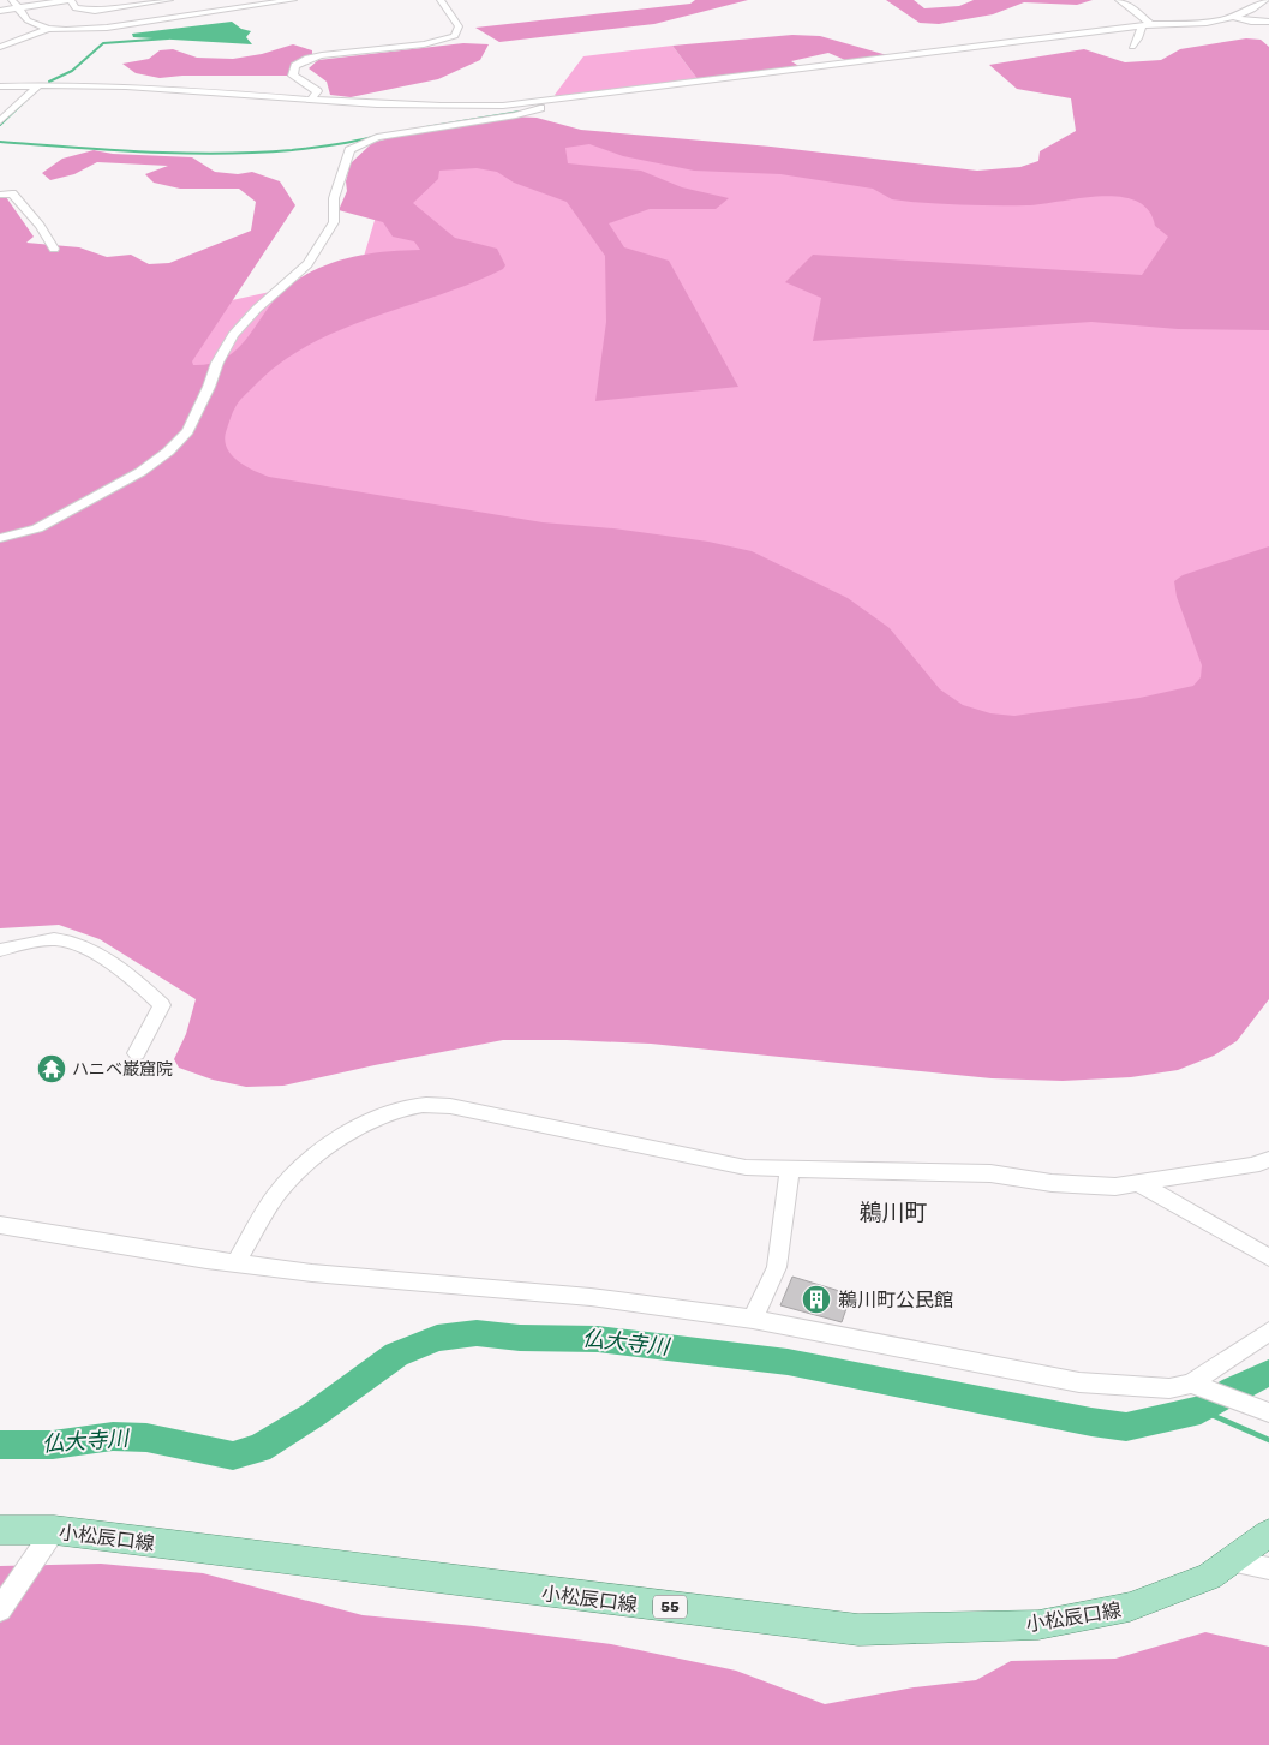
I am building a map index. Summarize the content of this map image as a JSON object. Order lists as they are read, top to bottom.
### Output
{
  "streets": {
    "main road": ["小松辰口線", "55"]
  },
  "districts": ["鵜川町"],
  "water": ["仏大寺川"],
  "places": {
    "temple": ["ハニベ巌窟院"],
    "building": ["鵜川町公民館"]
  }
}
